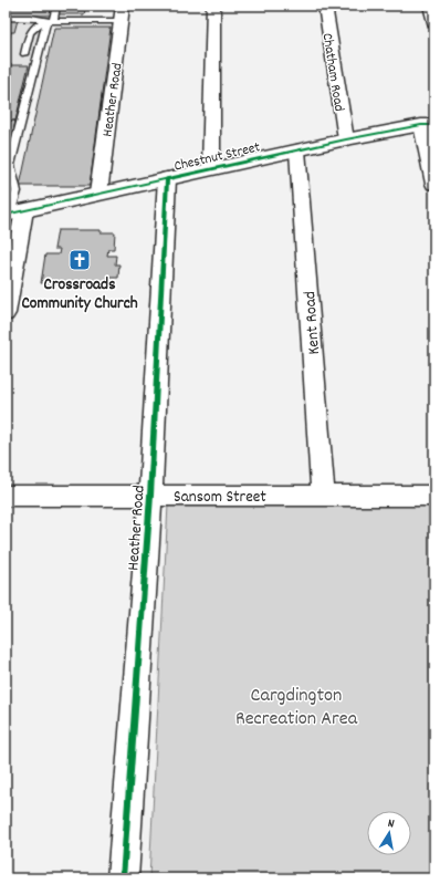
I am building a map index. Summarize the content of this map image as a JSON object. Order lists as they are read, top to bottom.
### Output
{
  "streets": {
    "street": [
      "Chatham Road",
      "Heather Road",
      "Chestnut Street",
      "Kent Road",
      "Sansom Street"
    ]
  },
  "crossings": [
    ["Chatham Road", "Chestnut Street"],
    ["Heather Road", "Chestnut Street"],
    ["Heather Road", "Sansom Street"],
    ["Chestnut Street", "Kent Road"],
    ["Kent Road", "Sansom Street"]
  ],
  "parks": ["Cargdington Recreation Area"],
  "places": {
    "church": ["Crossroads Community Church"]
  },
  "north": "top"
}
